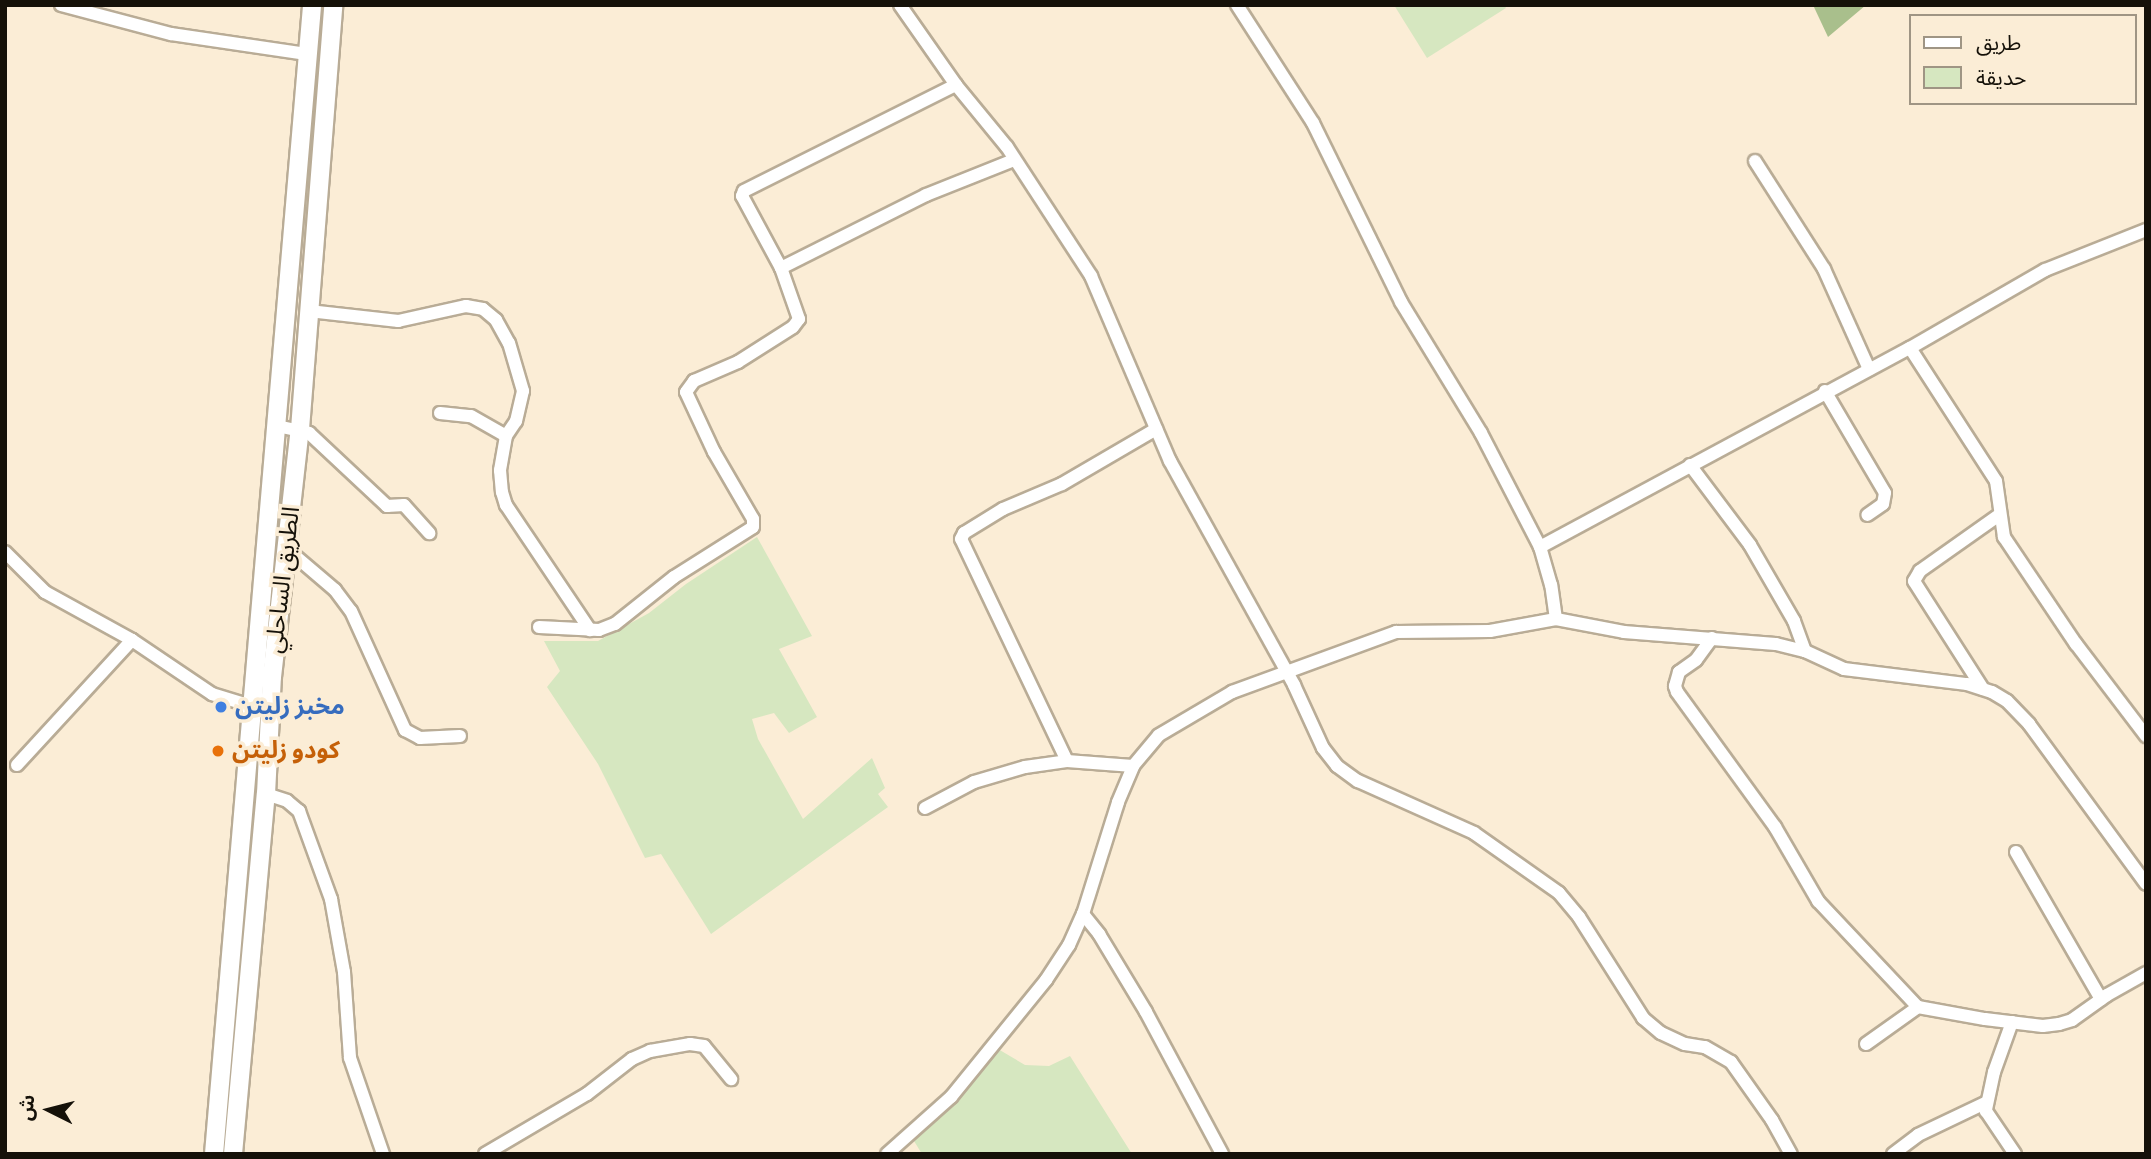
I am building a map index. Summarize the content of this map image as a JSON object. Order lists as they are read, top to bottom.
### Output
{
  "streets": {
    "highway": ["الطريق الساحلي"]
  },
  "places": ["مخبز زليتن", "كودو زليتن"],
  "legend": ["طريق", "حديقة"],
  "north": "left"
}
